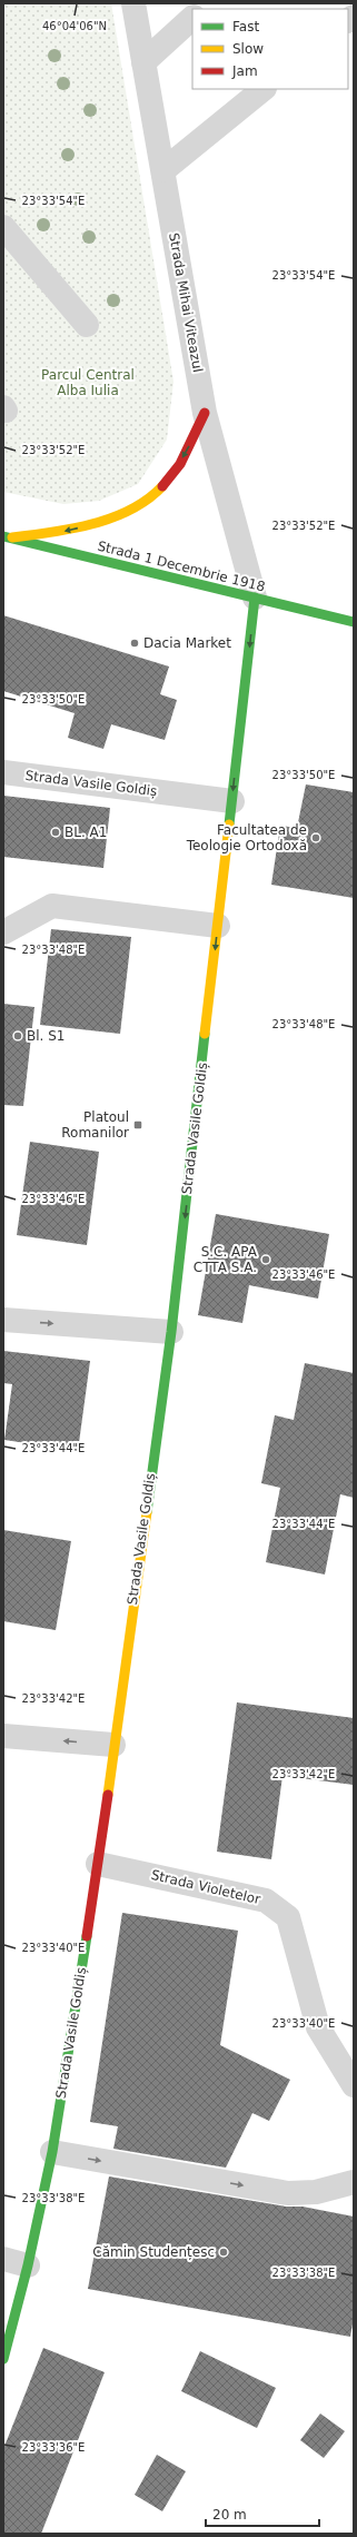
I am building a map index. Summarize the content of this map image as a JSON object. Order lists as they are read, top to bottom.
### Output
{
  "streets": {
    "street": [
      "Strada Mihai Viteazul",
      "Strada 1 Decembrie 1918",
      "Strada Vasile Goldiș",
      "Strada Violetelor"
    ]
  },
  "crossings": [
    ["Strada Mihai Viteazul", "Strada 1 Decembrie 1918"],
    ["Strada Mihai Viteazul", "Strada Vasile Goldiș"],
    ["Strada 1 Decembrie 1918", "Strada Vasile Goldiș"],
    ["Strada Vasile Goldiș", "Strada Violetelor"]
  ],
  "parks": ["Parcul Central Alba Iulia"],
  "places": {
    "other": [
      "Dacia Market",
      "BL. A1",
      "Facultatea de Teologie Ortodoxă",
      "Bl. S1",
      "S.C. APA CTTA S.A.",
      "Cămin Studențesc"
    ],
    "transit": ["Platoul Romanilor"]
  },
  "legend": ["Fast", "Slow", "Jam"],
  "scale_bar": "20 m",
  "coordinates": [
    "46°04'06\"N",
    "23°33'54\"E",
    "23°33'52\"E",
    "23°33'50\"E",
    "23°33'48\"E",
    "23°33'46\"E",
    "23°33'44\"E",
    "23°33'42\"E",
    "23°33'40\"E",
    "23°33'38\"E",
    "23°33'36\"E"
  ]
}
